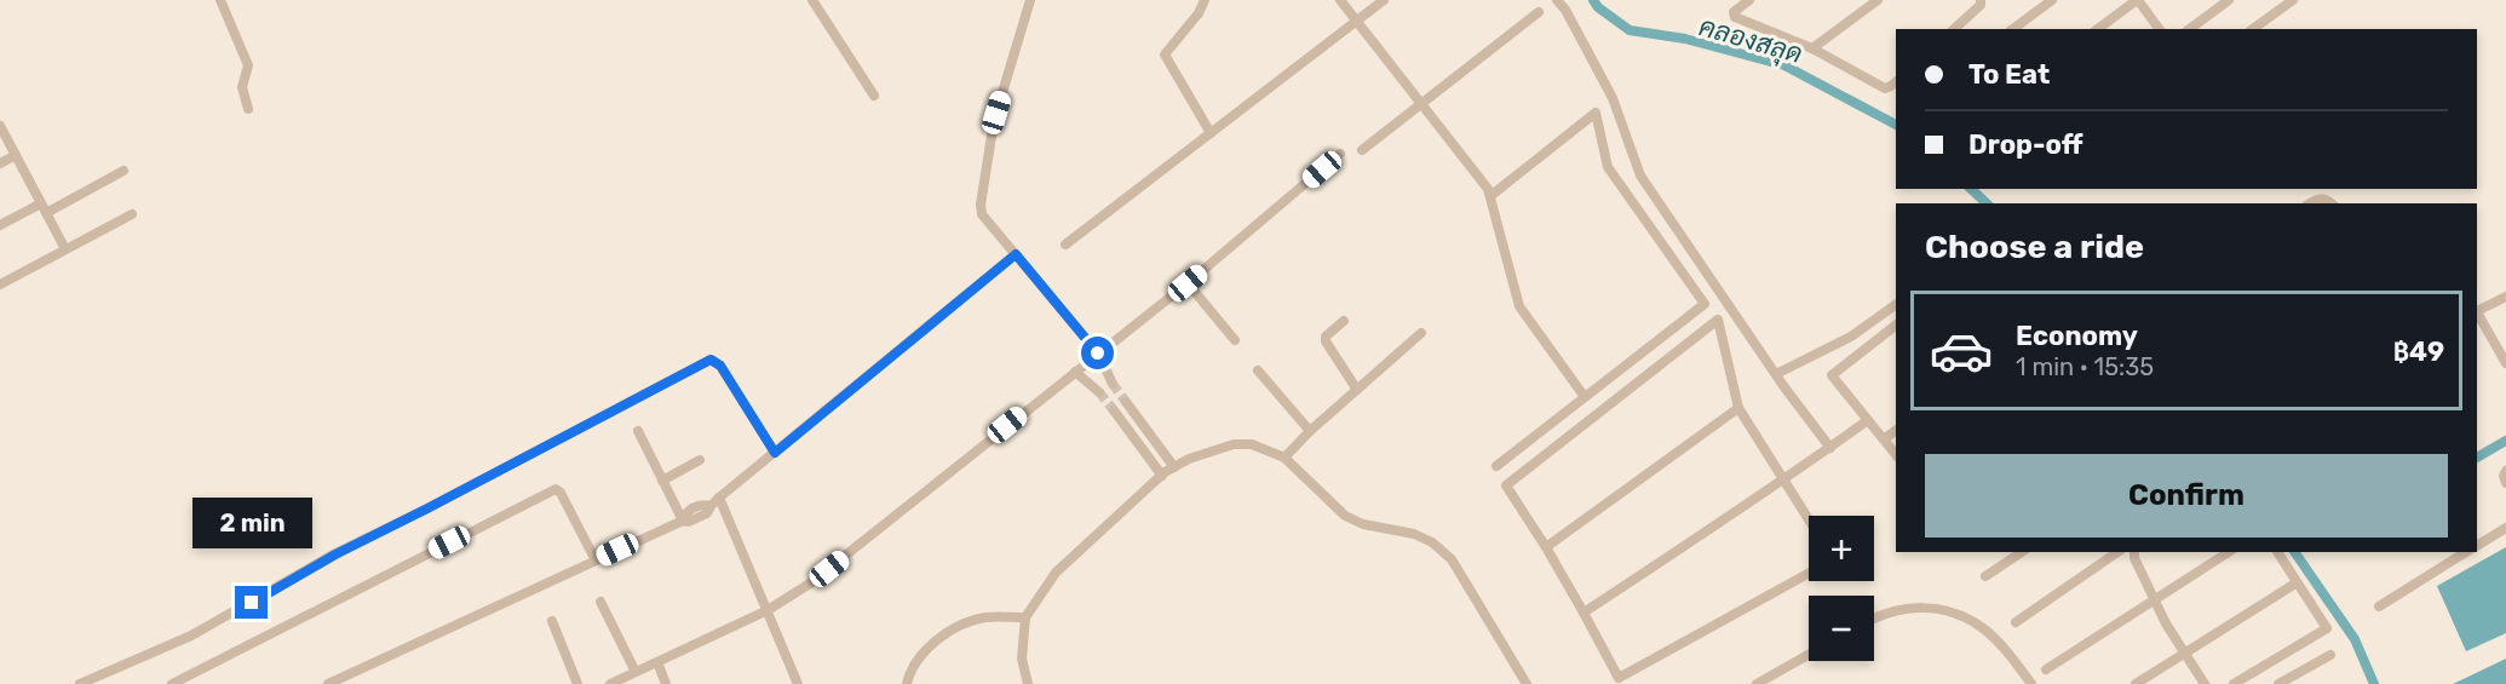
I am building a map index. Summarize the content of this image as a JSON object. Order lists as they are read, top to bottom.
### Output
{
  "water": ["คลองสลุด"],
  "page": {
    "banner": ["To Eat", "Drop-off"],
    "heading": "Choose a ride",
    "list": [
      {
        "name": "Economy",
        "note": "1 min · 15:35",
        "value": "฿49"
      }
    ],
    "buttons": "Confirm",
    "bubble": "2 min",
    "map_buttons": ["+", "−"]
  }
}
